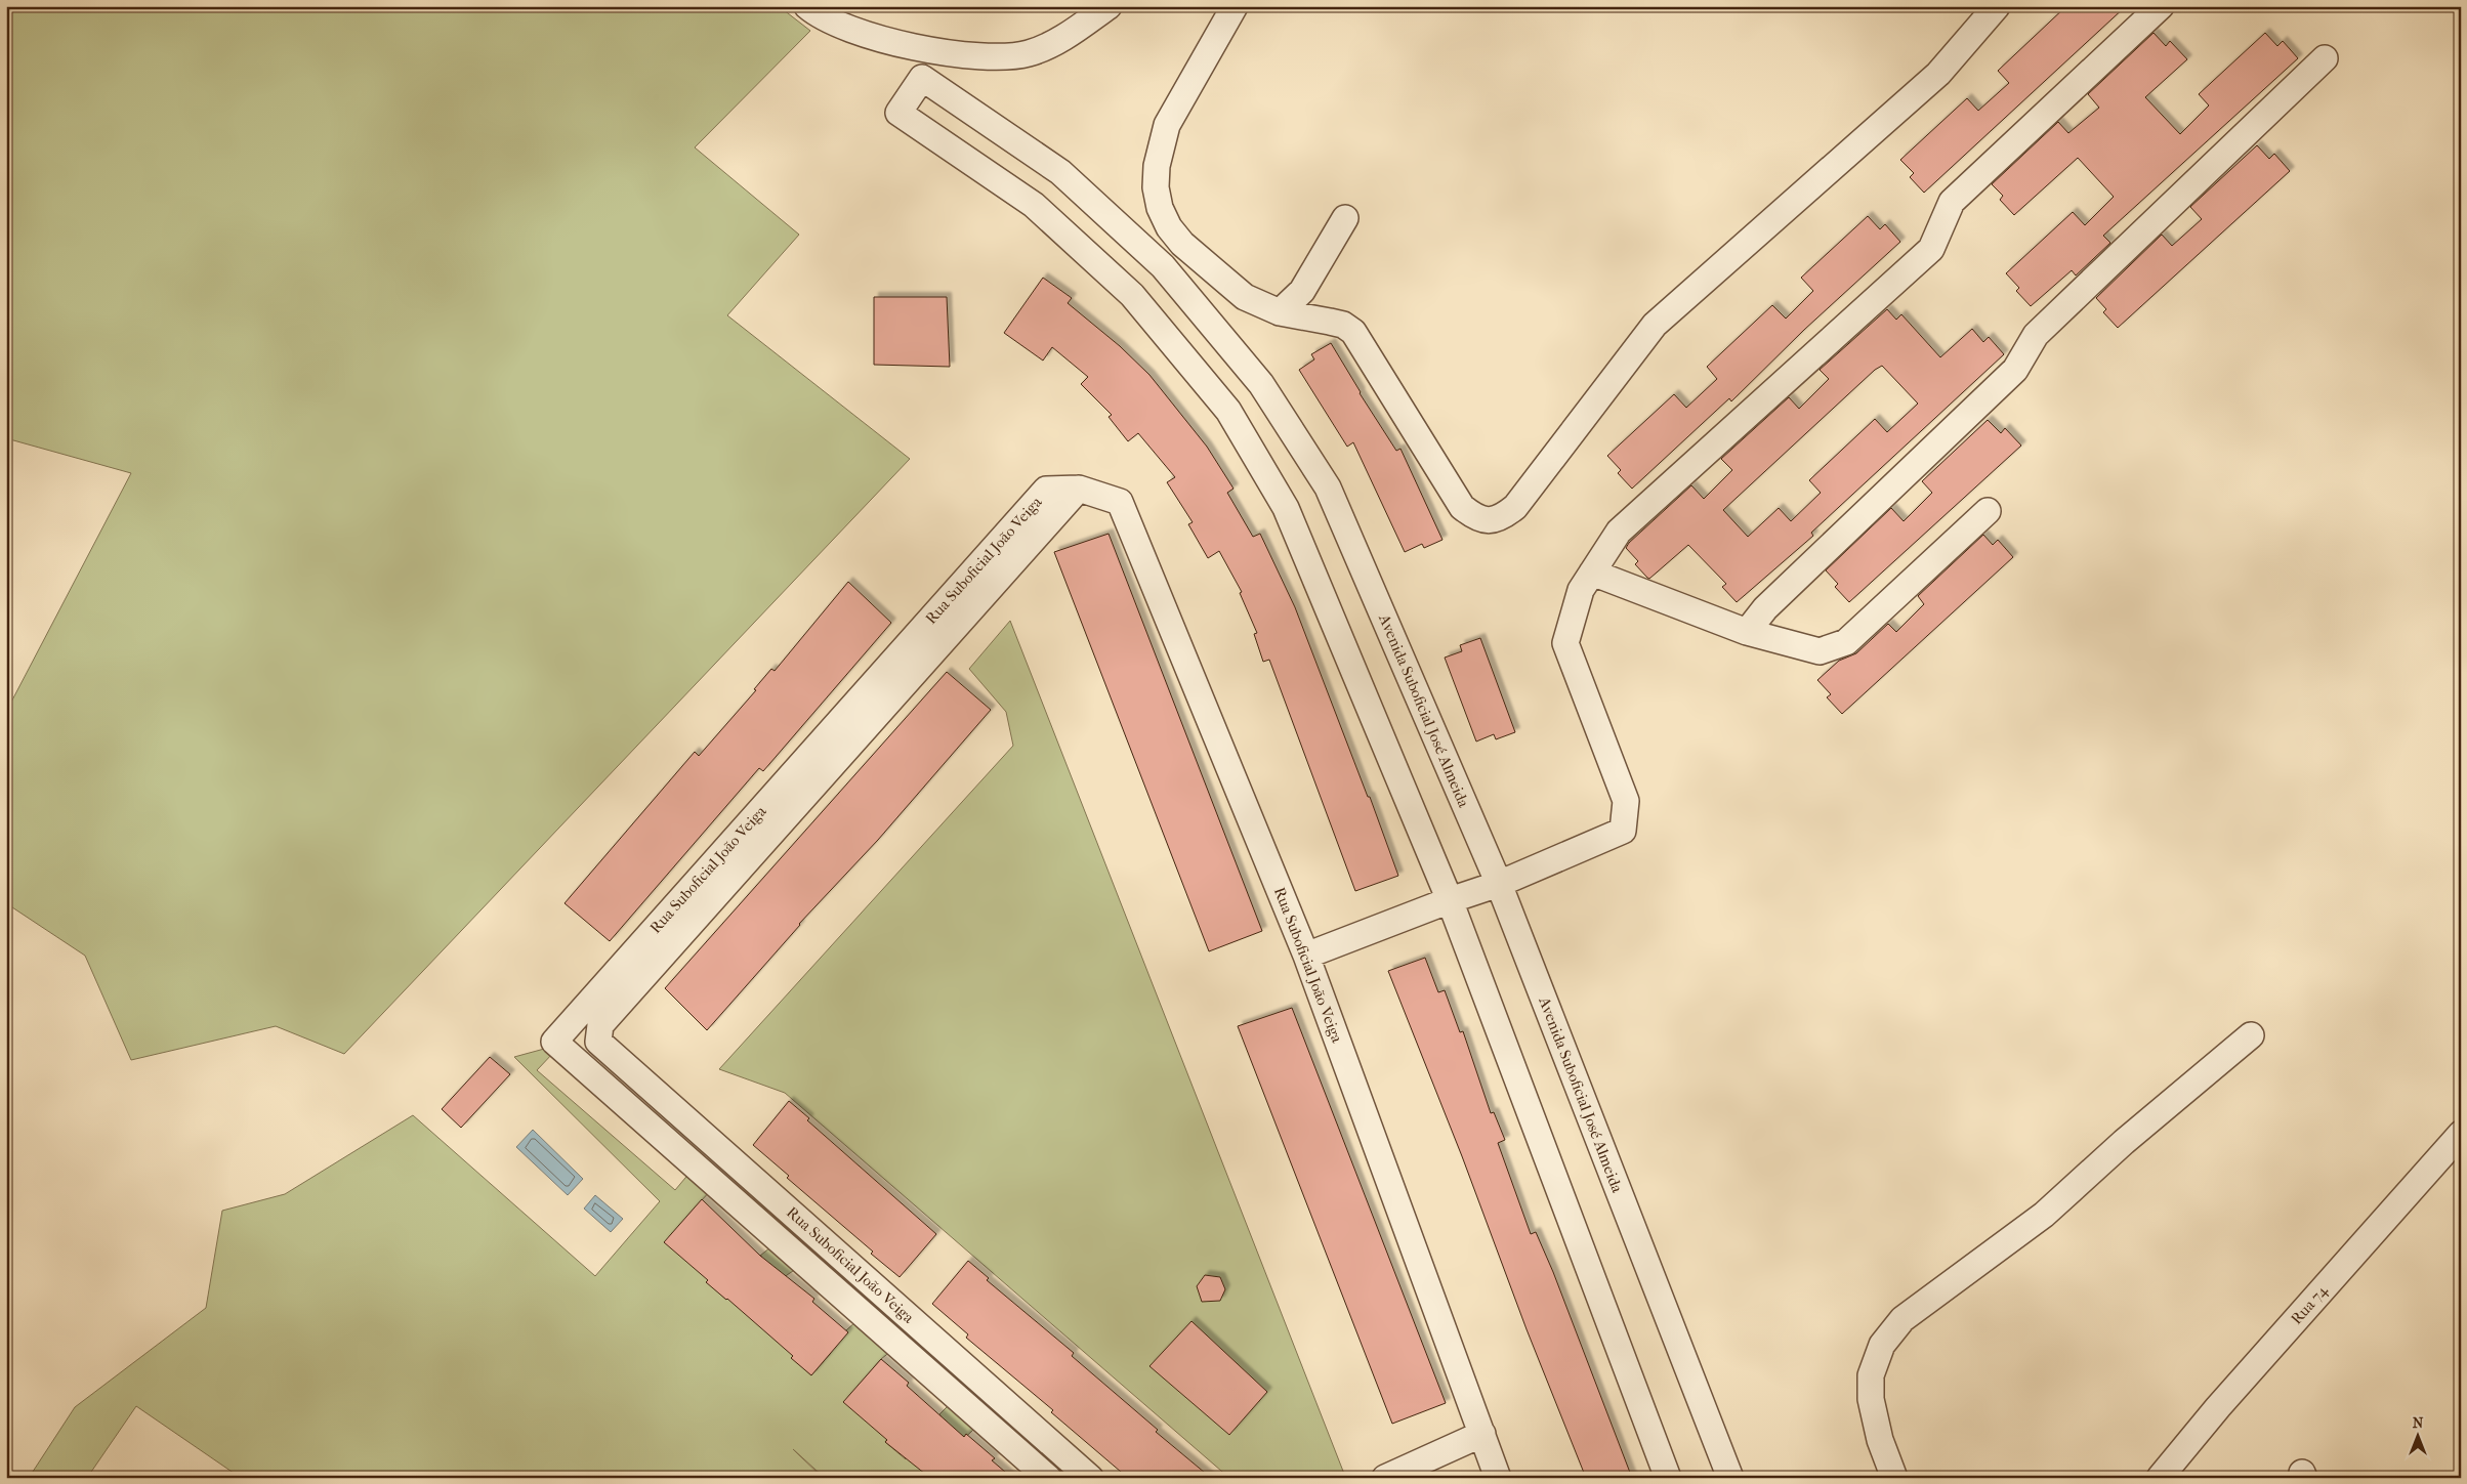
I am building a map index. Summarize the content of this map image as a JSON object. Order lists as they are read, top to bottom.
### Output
{
  "streets": {
    "street": ["Rua Suboficial João Veiga", "Avenida Suboficial José Almeida", "Rua 74"]
  },
  "north": "top"
}
